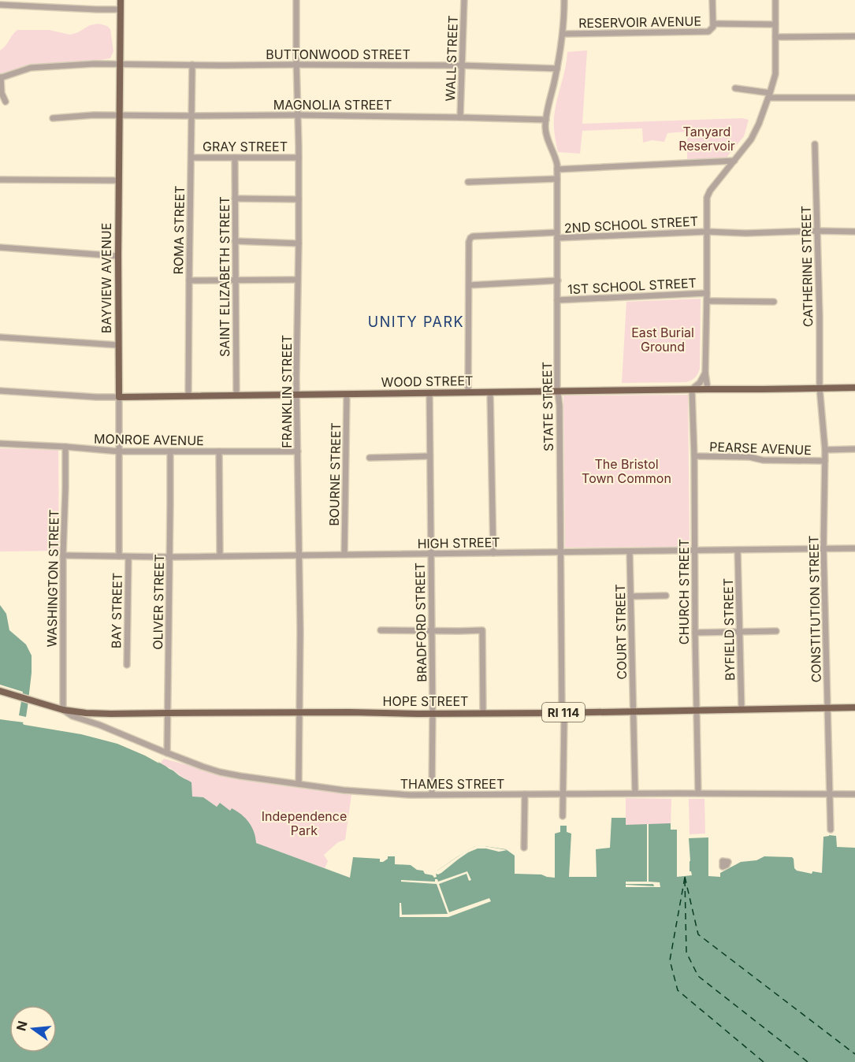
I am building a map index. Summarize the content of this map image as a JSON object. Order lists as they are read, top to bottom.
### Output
{
  "streets": {
    "main road": [
      "BAYVIEW AVENUE",
      "WOOD STREET",
      "HOPE STREET",
      "RI 114"
    ],
    "street": [
      "RESERVOIR AVENUE",
      "BUTTONWOOD STREET",
      "WALL STREET",
      "MAGNOLIA STREET",
      "GRAY STREET",
      "2ND SCHOOL STREET",
      "ROMA STREET",
      "CATHERINE STREET",
      "SAINT ELIZABETH STREET",
      "1ST SCHOOL STREET",
      "FRANKLIN STREET",
      "STATE STREET",
      "MONROE AVENUE",
      "PEARSE AVENUE",
      "BOURNE STREET",
      "HIGH STREET",
      "WASHINGTON STREET",
      "CHURCH STREET",
      "OLIVER STREET",
      "CONSTITUTION STREET",
      "BAY STREET",
      "BRADFORD STREET",
      "BYFIELD STREET",
      "COURT STREET",
      "THAMES STREET"
    ]
  },
  "crossings": [
    ["RESERVOIR AVENUE", "STATE STREET"],
    ["BUTTONWOOD STREET", "WALL STREET"],
    ["BUTTONWOOD STREET", "ROMA STREET"],
    ["BUTTONWOOD STREET", "BAYVIEW AVENUE"],
    ["BUTTONWOOD STREET", "FRANKLIN STREET"],
    ["BUTTONWOOD STREET", "STATE STREET"],
    ["WALL STREET", "MAGNOLIA STREET"],
    ["MAGNOLIA STREET", "ROMA STREET"],
    ["MAGNOLIA STREET", "BAYVIEW AVENUE"],
    ["MAGNOLIA STREET", "FRANKLIN STREET"],
    ["MAGNOLIA STREET", "STATE STREET"],
    ["GRAY STREET", "ROMA STREET"],
    ["GRAY STREET", "SAINT ELIZABETH STREET"],
    ["GRAY STREET", "FRANKLIN STREET"],
    ["2ND SCHOOL STREET", "CATHERINE STREET"],
    ["2ND SCHOOL STREET", "STATE STREET"],
    ["ROMA STREET", "WOOD STREET"],
    ["CATHERINE STREET", "WOOD STREET"],
    ["CATHERINE STREET", "CONSTITUTION STREET"],
    ["SAINT ELIZABETH STREET", "WOOD STREET"],
    ["BAYVIEW AVENUE", "WOOD STREET"],
    ["BAYVIEW AVENUE", "MONROE AVENUE"],
    ["BAYVIEW AVENUE", "HIGH STREET"],
    ["1ST SCHOOL STREET", "STATE STREET"],
    ["WOOD STREET", "FRANKLIN STREET"],
    ["WOOD STREET", "STATE STREET"],
    ["WOOD STREET", "BOURNE STREET"],
    ["WOOD STREET", "CHURCH STREET"],
    ["WOOD STREET", "CONSTITUTION STREET"],
    ["WOOD STREET", "BRADFORD STREET"],
    ["FRANKLIN STREET", "MONROE AVENUE"],
    ["FRANKLIN STREET", "HIGH STREET"],
    ["FRANKLIN STREET", "HOPE STREET"],
    ["FRANKLIN STREET", "THAMES STREET"],
    ["STATE STREET", "HIGH STREET"],
    ["STATE STREET", "HOPE STREET"],
    ["STATE STREET", "THAMES STREET"],
    ["MONROE AVENUE", "WASHINGTON STREET"],
    ["MONROE AVENUE", "OLIVER STREET"],
    ["PEARSE AVENUE", "CHURCH STREET"],
    ["PEARSE AVENUE", "CONSTITUTION STREET"],
    ["BOURNE STREET", "HIGH STREET"],
    ["HIGH STREET", "WASHINGTON STREET"],
    ["HIGH STREET", "CHURCH STREET"],
    ["HIGH STREET", "OLIVER STREET"],
    ["HIGH STREET", "CONSTITUTION STREET"],
    ["HIGH STREET", "BAY STREET"],
    ["HIGH STREET", "BRADFORD STREET"],
    ["HIGH STREET", "BYFIELD STREET"],
    ["HIGH STREET", "COURT STREET"],
    ["WASHINGTON STREET", "HOPE STREET"],
    ["WASHINGTON STREET", "THAMES STREET"],
    ["CHURCH STREET", "HOPE STREET"],
    ["CHURCH STREET", "THAMES STREET"],
    ["OLIVER STREET", "HOPE STREET"],
    ["OLIVER STREET", "THAMES STREET"],
    ["CONSTITUTION STREET", "HOPE STREET"],
    ["CONSTITUTION STREET", "THAMES STREET"],
    ["BRADFORD STREET", "HOPE STREET"],
    ["BRADFORD STREET", "THAMES STREET"],
    ["BYFIELD STREET", "HOPE STREET"],
    ["COURT STREET", "HOPE STREET"],
    ["COURT STREET", "THAMES STREET"],
    ["HOPE STREET", "THAMES STREET"]
  ],
  "districts": ["UNITY PARK"],
  "parks": [
    "Tanyard Reservoir",
    "East Burial Ground",
    "The Bristol Town Common",
    "Independence Park"
  ],
  "north": "left"
}
